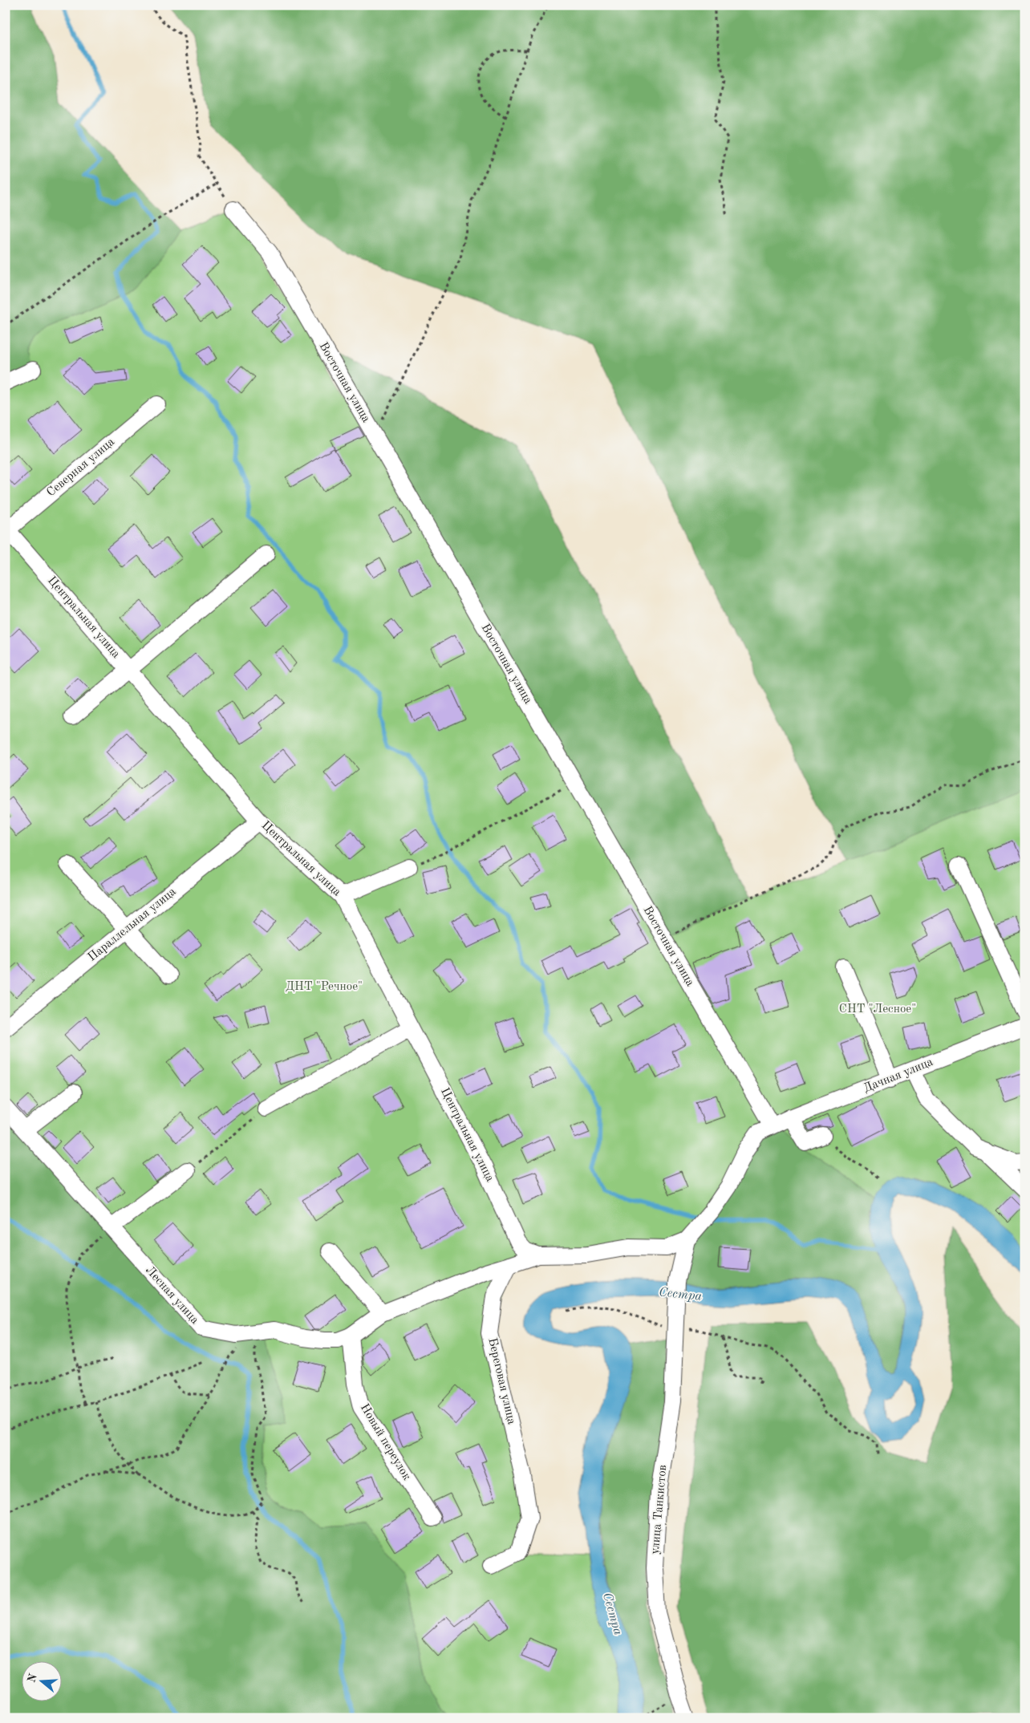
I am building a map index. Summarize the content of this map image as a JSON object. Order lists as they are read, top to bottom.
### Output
{
  "streets": {
    "street": [
      "Восточная улица",
      "Северная улица",
      "Центральная улица",
      "Параллельная улица",
      "Дачная улица",
      "Лесная улица",
      "Береговая улица",
      "Новый переулок",
      "улица Танкистов"
    ]
  },
  "crossings": [
    ["Восточная улица", "Дачная улица"],
    ["Северная улица", "Центральная улица"],
    ["Центральная улица", "Параллельная улица"],
    ["Дачная улица", "улица Танкистов"],
    ["Лесная улица", "Береговая улица"],
    ["Лесная улица", "Новый переулок"]
  ],
  "water": ["Сестра"],
  "parks": ["ДНТ \"Речное\"", "СНТ \"Лесное\""],
  "north": "left"
}
